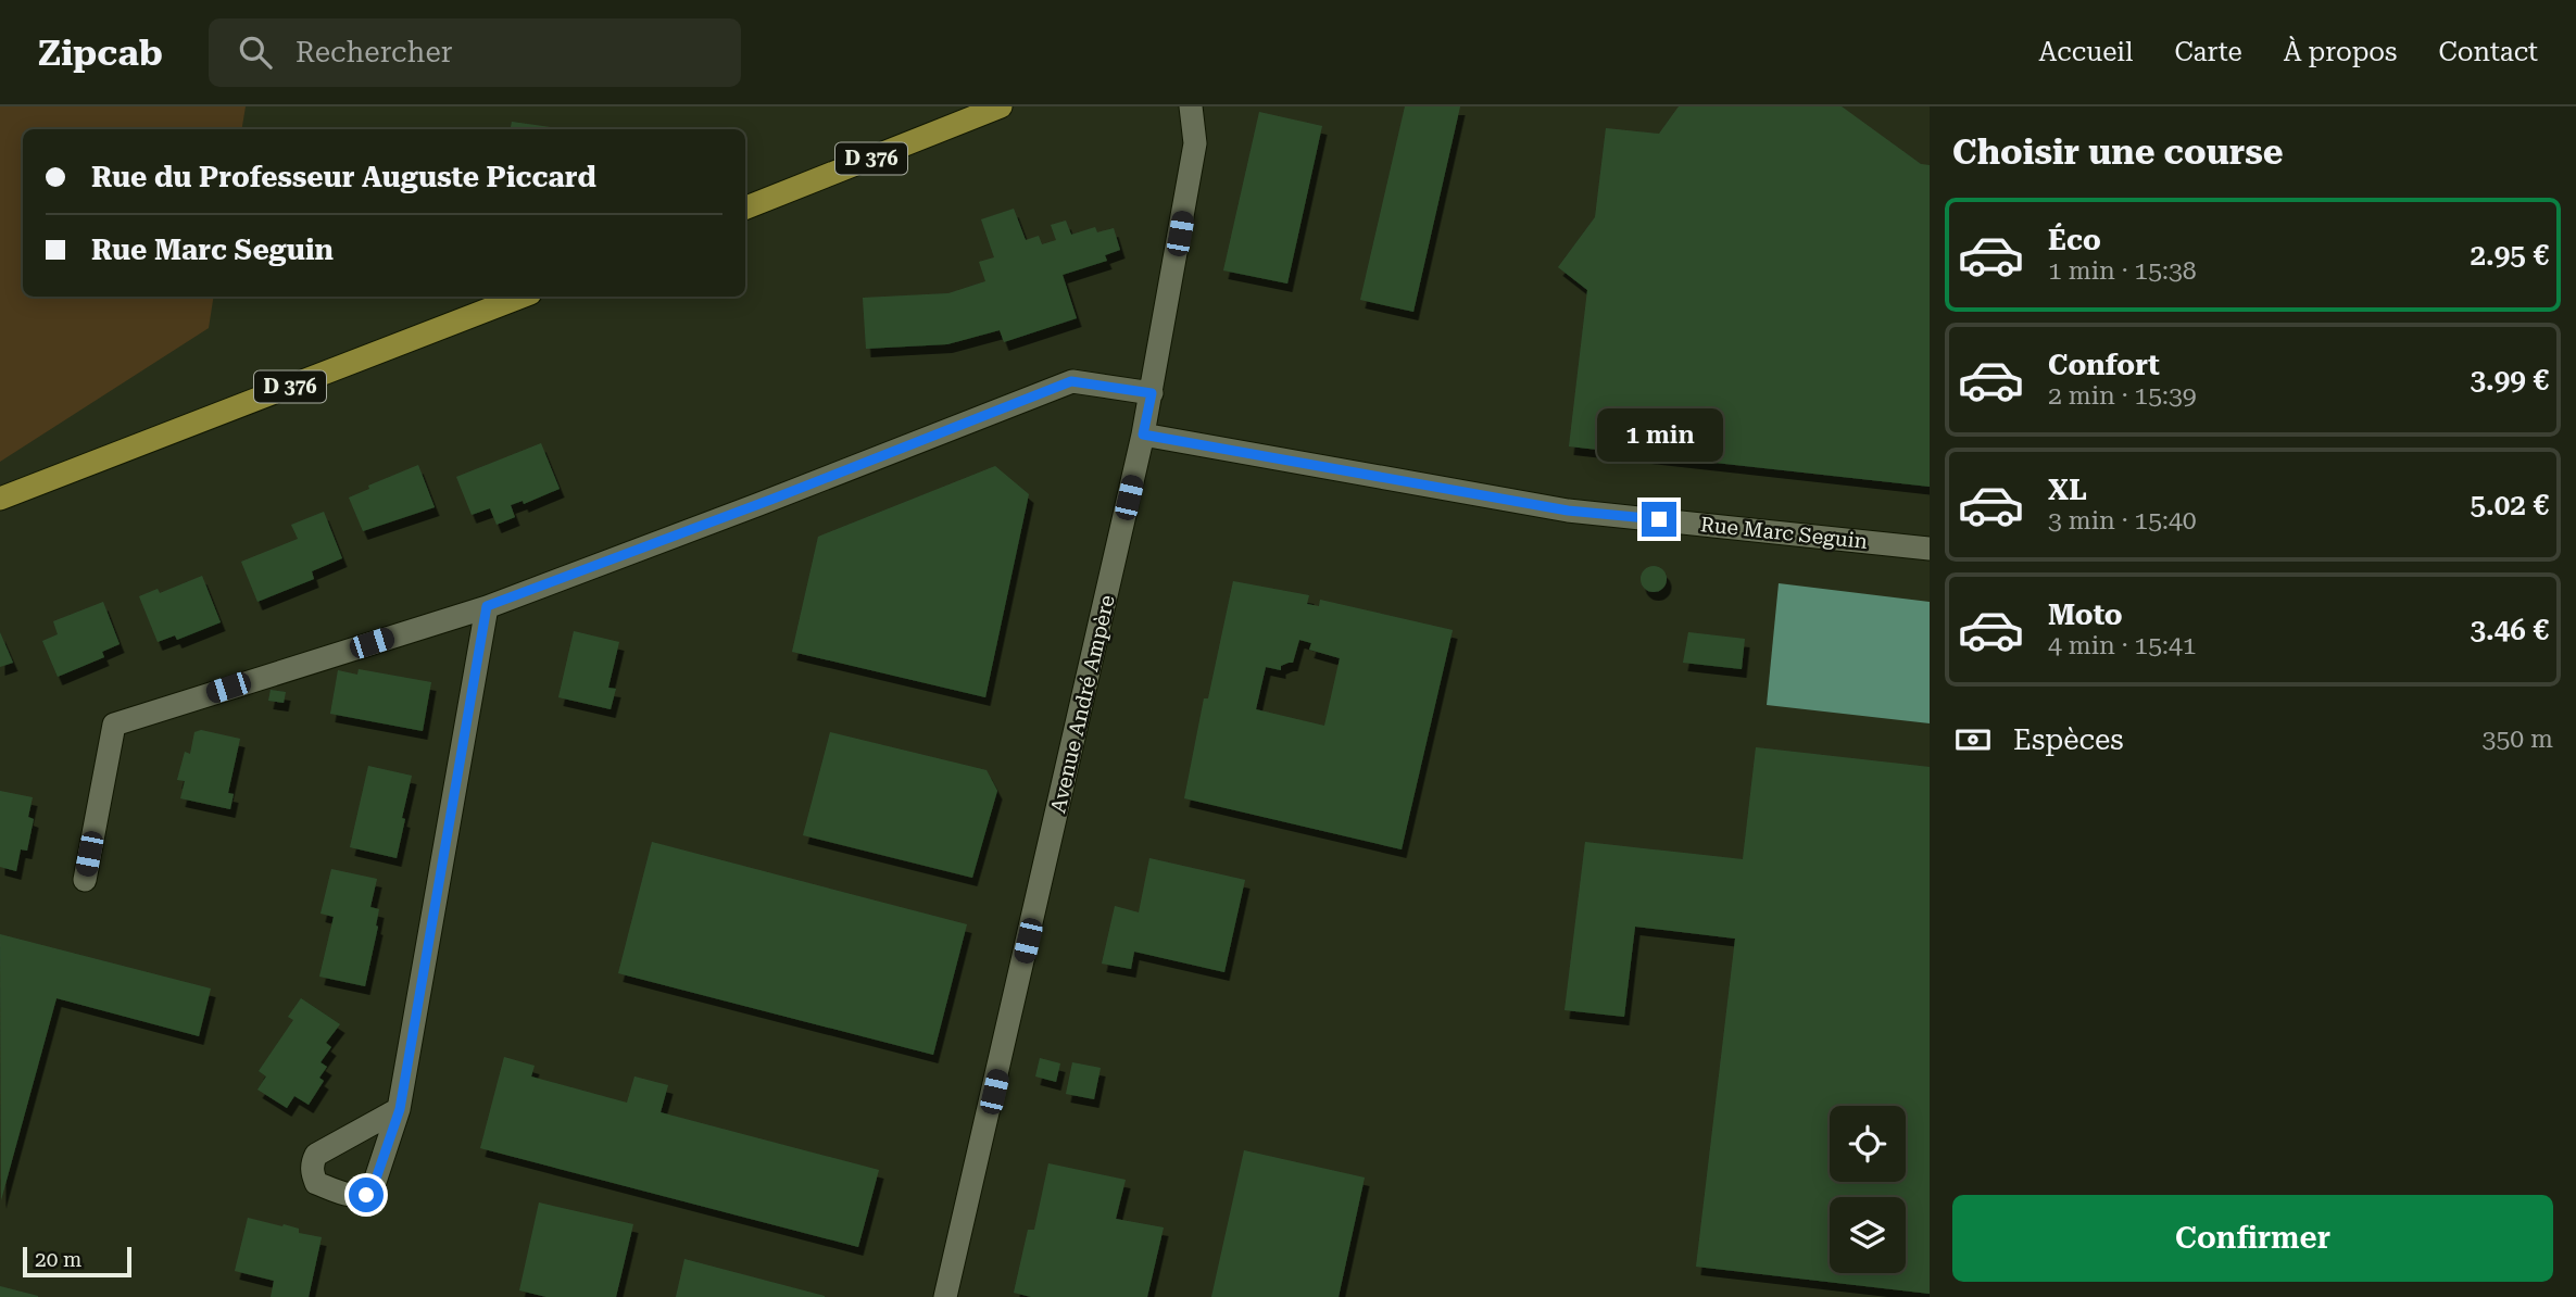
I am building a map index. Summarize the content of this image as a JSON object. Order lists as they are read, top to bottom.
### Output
{
  "streets": {
    "main road": ["D 376"],
    "street": ["Rue Marc Seguin", "Avenue André Ampère"]
  },
  "crossings": [
    ["Rue Marc Seguin", "Avenue André Ampère"]
  ],
  "scale_bar": "20 m",
  "page": {
    "header": "Zipcab",
    "search": "Rechercher",
    "nav": [
      "Accueil",
      "Carte",
      "À propos",
      "Contact"
    ],
    "heading": "Choisir une course",
    "banner": ["Rue du Professeur Auguste Piccard", "Rue Marc Seguin"],
    "list": [
      {
        "name": "Éco",
        "note": "1 min · 15:38",
        "value": "2.95 €"
      },
      {
        "name": "Confort",
        "note": "2 min · 15:39",
        "value": "3.99 €"
      },
      {
        "name": "XL",
        "note": "3 min · 15:40",
        "value": "5.02 €"
      },
      {
        "name": "Moto",
        "note": "4 min · 15:41",
        "value": "3.46 €"
      }
    ],
    "bubble": "1 min",
    "pay": ["Espèces", "350 m"],
    "buttons": "Confirmer",
    "scale": "20 m"
  }
}
